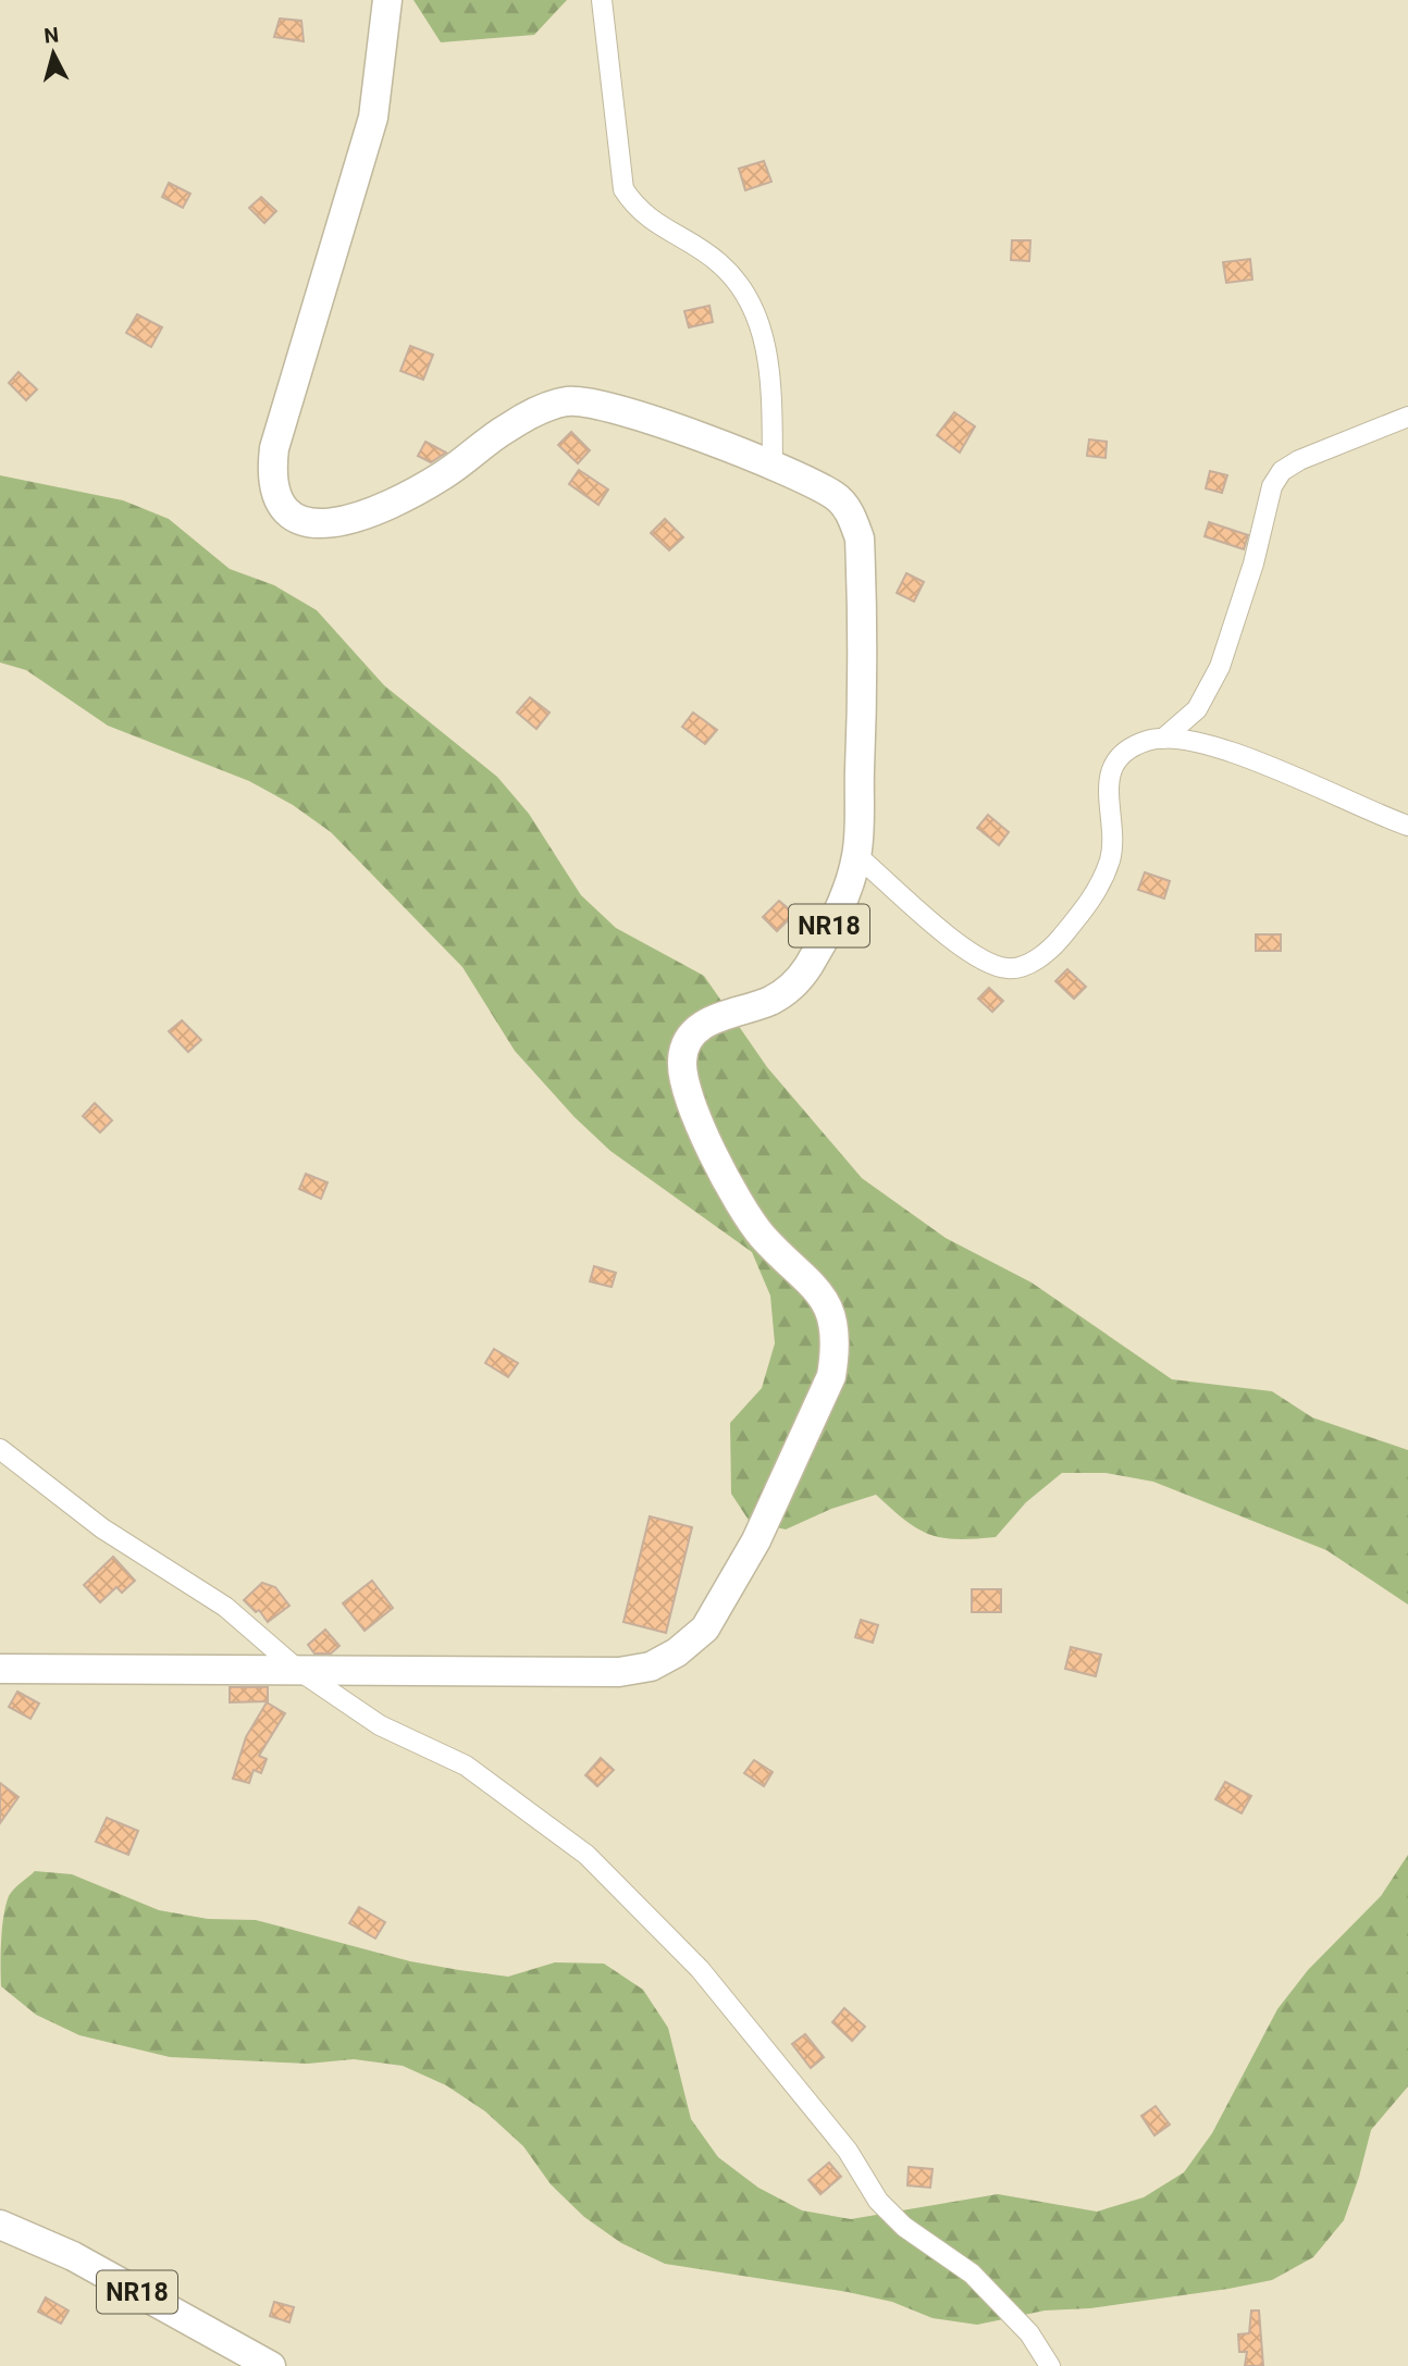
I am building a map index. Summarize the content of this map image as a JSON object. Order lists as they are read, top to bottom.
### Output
{
  "streets": {
    "main road": ["NR18"]
  },
  "north": "top"
}
